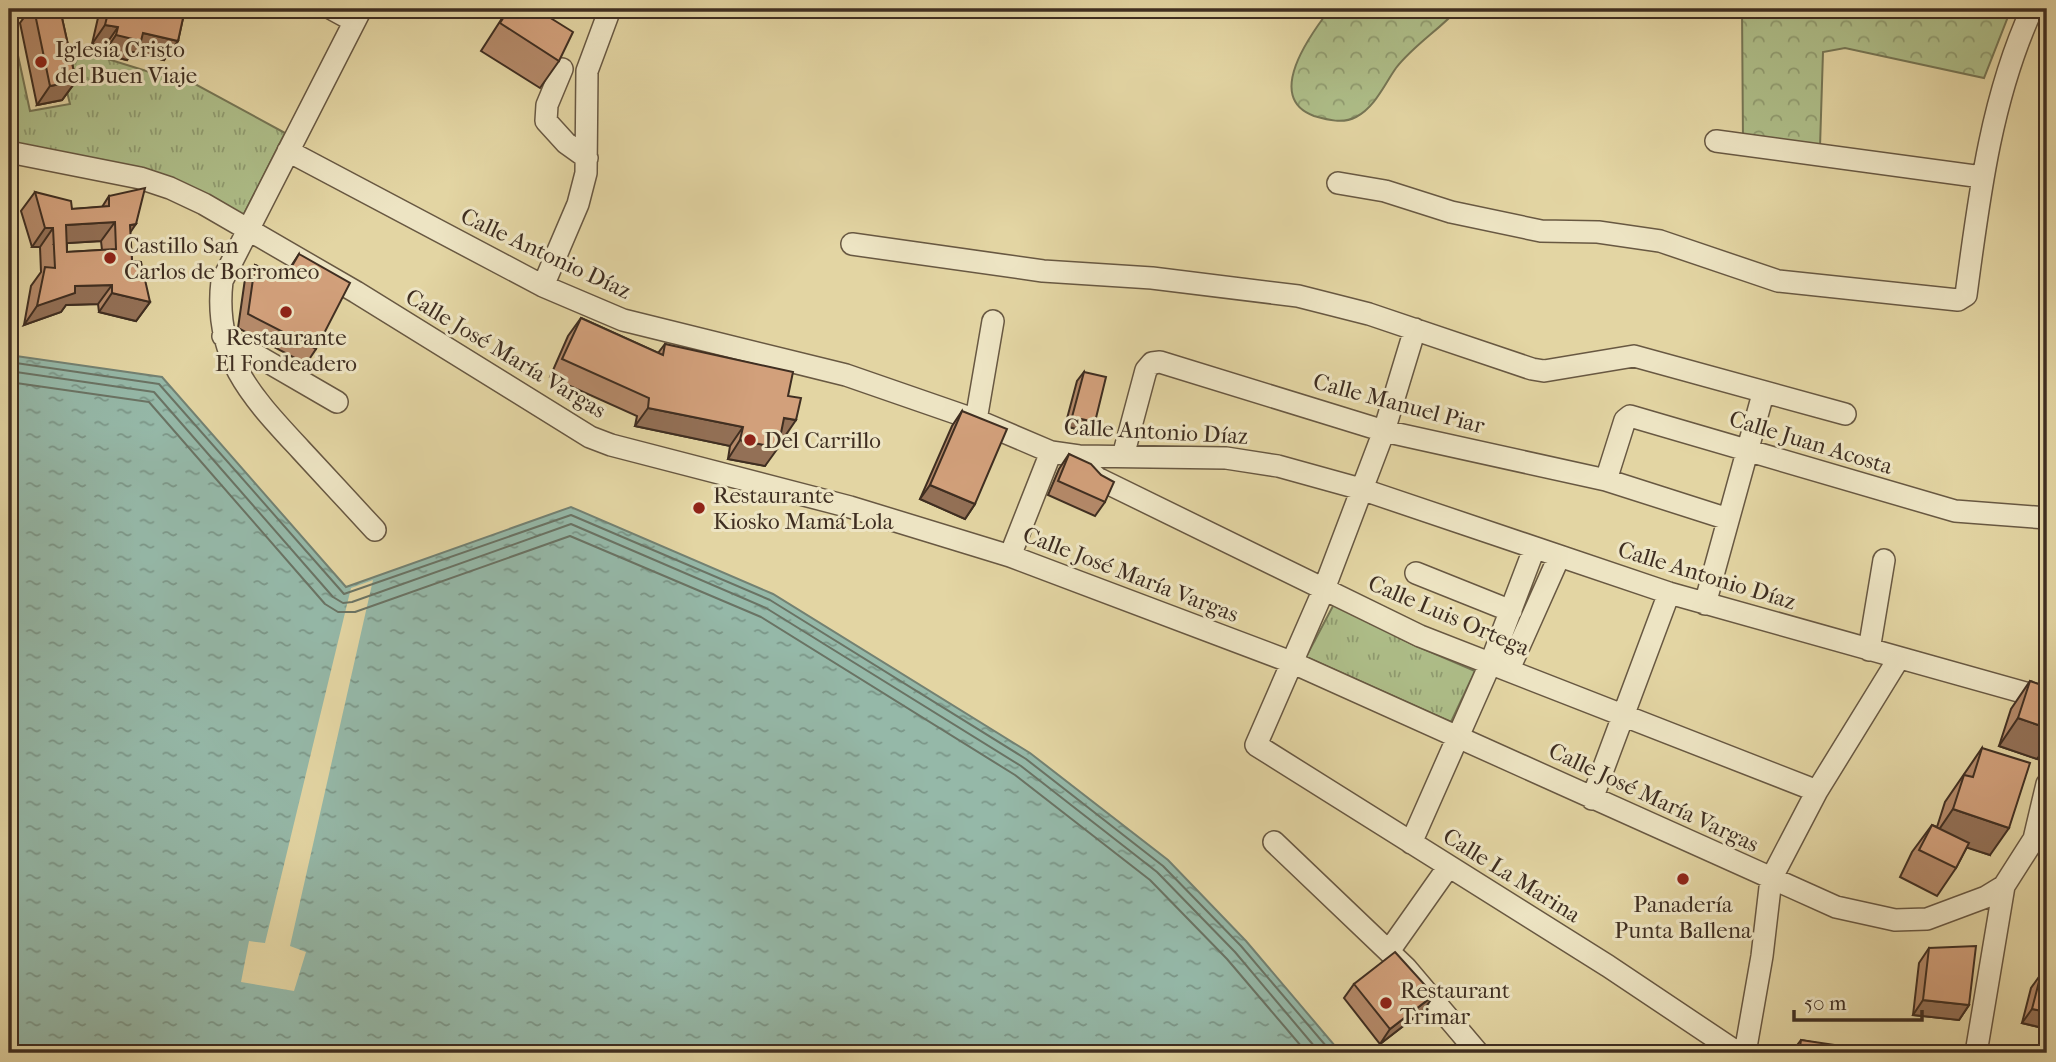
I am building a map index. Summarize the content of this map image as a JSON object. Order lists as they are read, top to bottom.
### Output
{
  "streets": {
    "street": [
      "Calle Antonio Díaz",
      "Calle José María Vargas",
      "Calle Manuel Piar",
      "Calle Juan Acosta",
      "Calle Luis Ortega",
      "Calle La Marina"
    ]
  },
  "crossings": [
    ["Calle Antonio Díaz", "Calle Manuel Piar"],
    ["Calle Antonio Díaz", "Calle Luis Ortega"],
    ["Calle José María Vargas", "Calle La Marina"],
    ["Calle Manuel Piar", "Calle Juan Acosta"]
  ],
  "places": [
    "Iglesia Cristo del Buen Viaje",
    "Castillo San Carlos de Borromeo",
    "Restaurante El Fondeadero",
    "Del Carrillo",
    "Restaurante Kiosko Mamá Lola",
    "Panadería Punta Ballena",
    "Restaurant Trimar"
  ],
  "scale_bar": "50 m"
}
